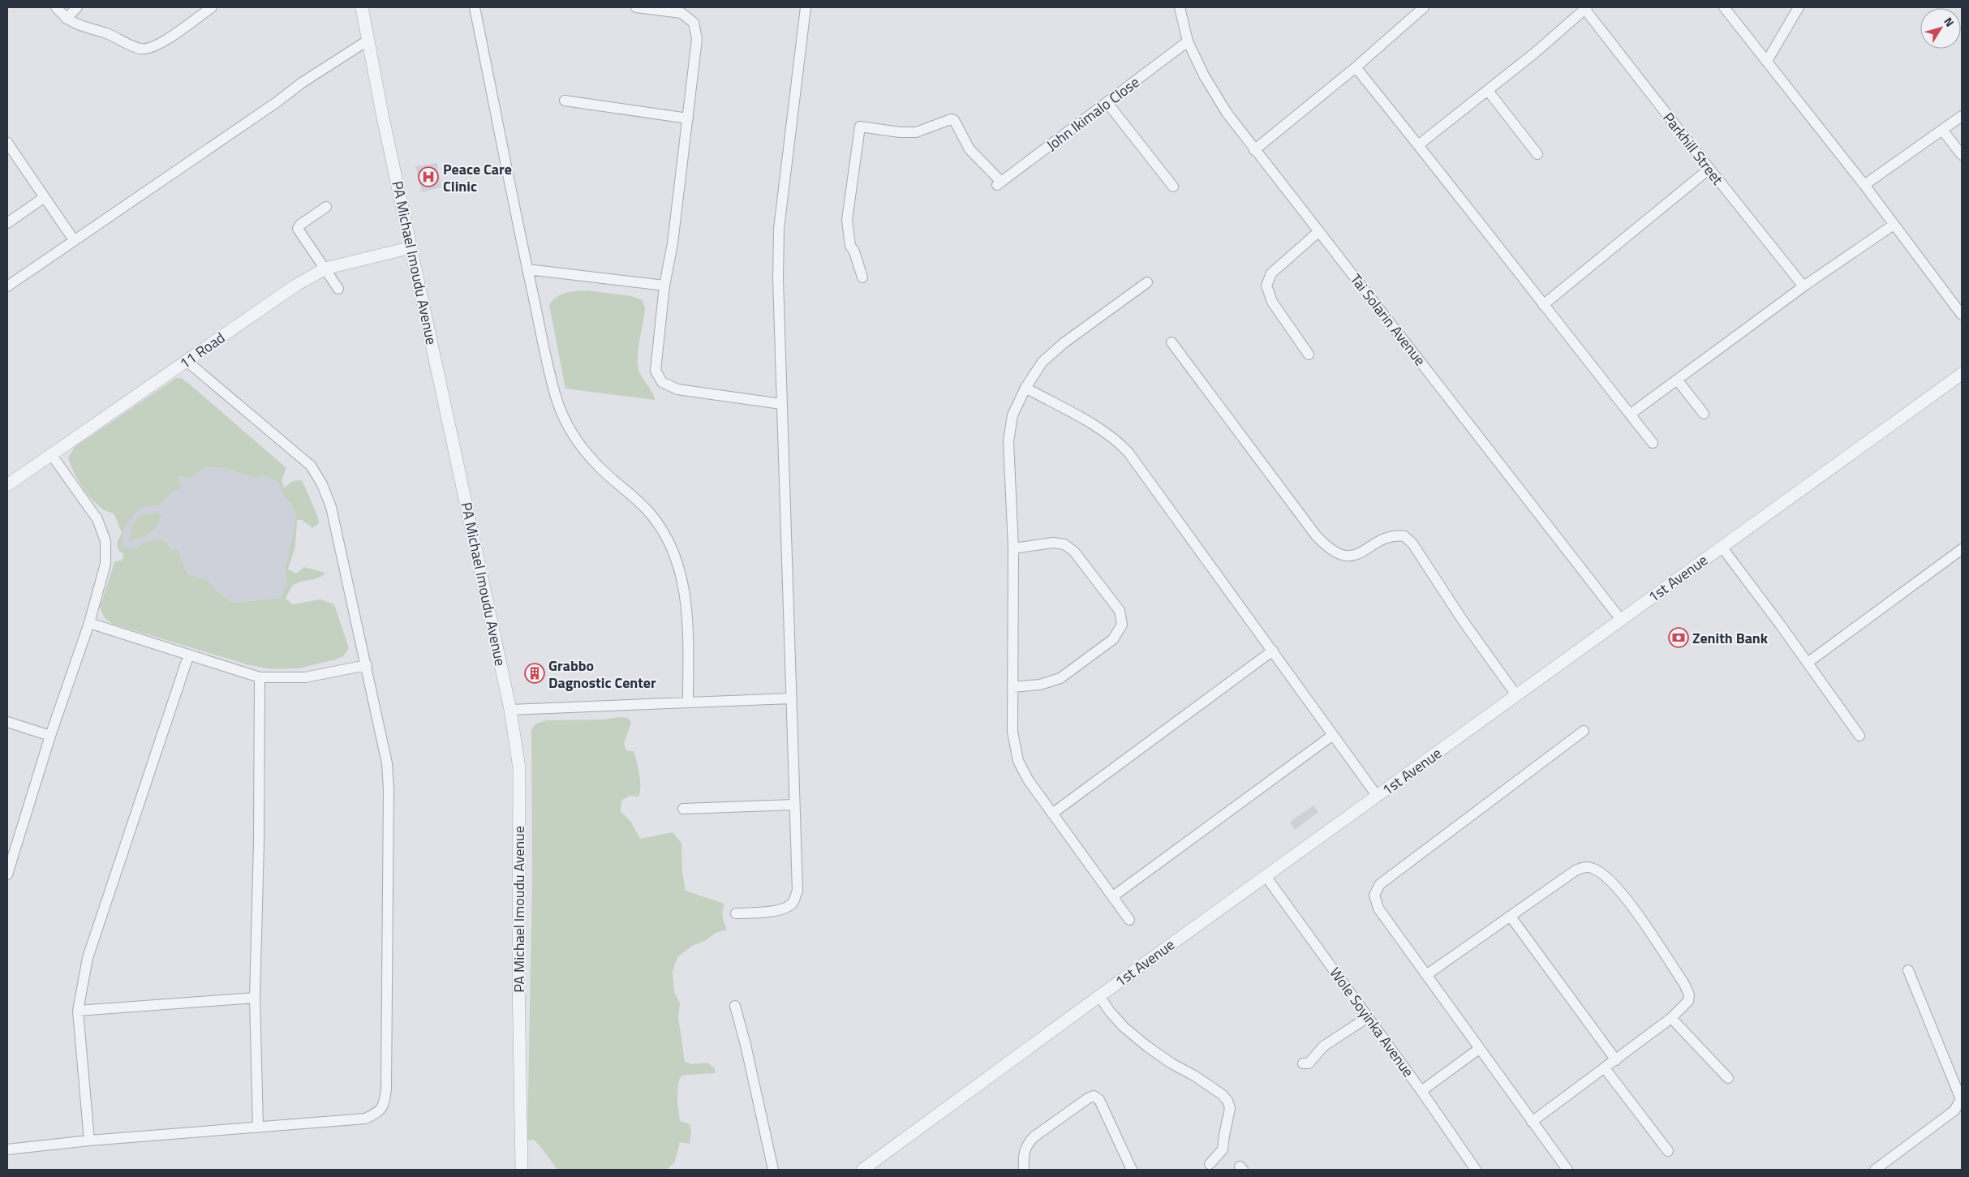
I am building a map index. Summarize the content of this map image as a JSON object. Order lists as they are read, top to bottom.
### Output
{
  "streets": {
    "street": [
      "John Ikimalo Close",
      "Parkhill Street",
      "PA Michael Imoudu Avenue",
      "Tai Solarin Avenue",
      "11 Road",
      "1st Avenue",
      "Wole Soyinka Avenue"
    ]
  },
  "crossings": [
    ["John Ikimalo Close", "Tai Solarin Avenue"],
    ["PA Michael Imoudu Avenue", "11 Road"],
    ["Tai Solarin Avenue", "1st Avenue"],
    ["1st Avenue", "Wole Soyinka Avenue"]
  ],
  "places": {
    "hospital": ["Peace Care Clinic"],
    "bank": ["Zenith Bank"],
    "building": ["Grabbo Dagnostic Center"]
  },
  "north": "top right"
}
